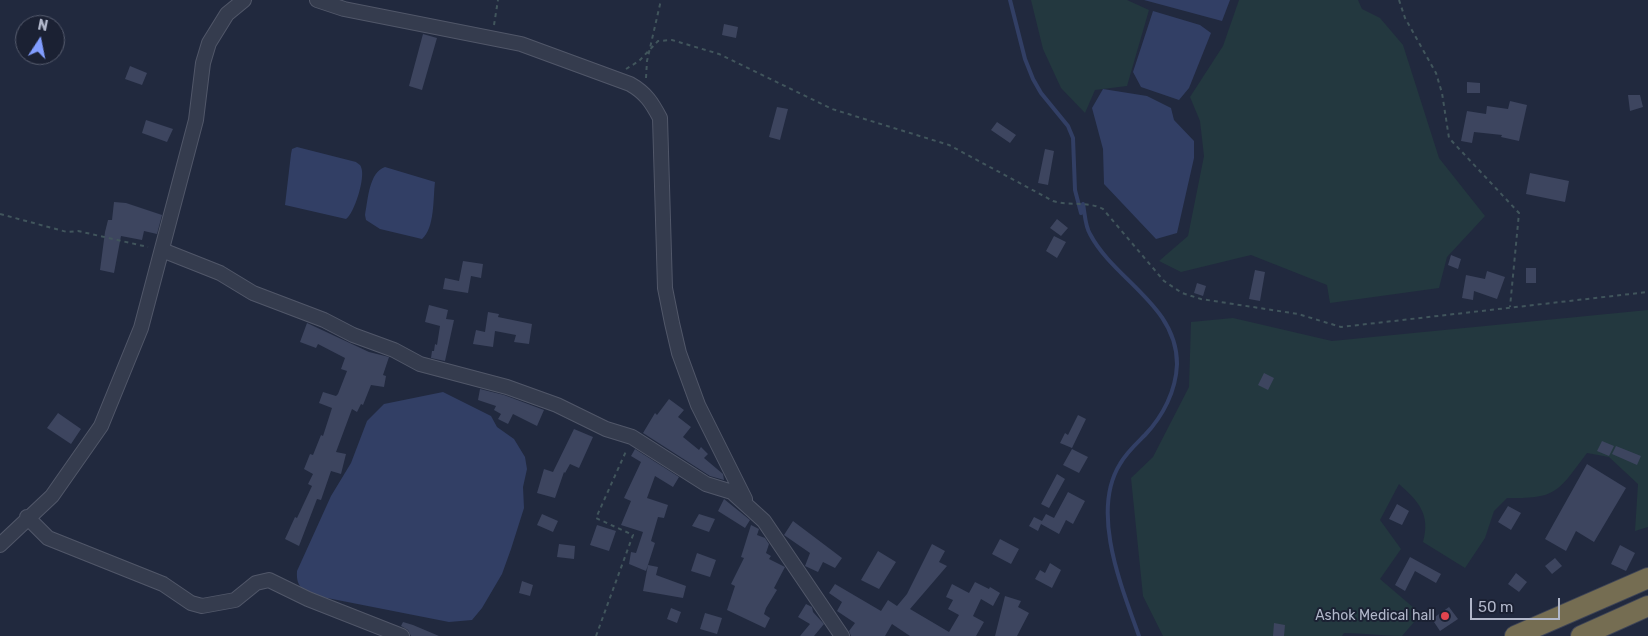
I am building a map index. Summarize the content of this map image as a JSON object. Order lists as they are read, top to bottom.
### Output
{
  "places": ["Ashok Medical hall"],
  "scale_bar": "50 m",
  "north": "top"
}
